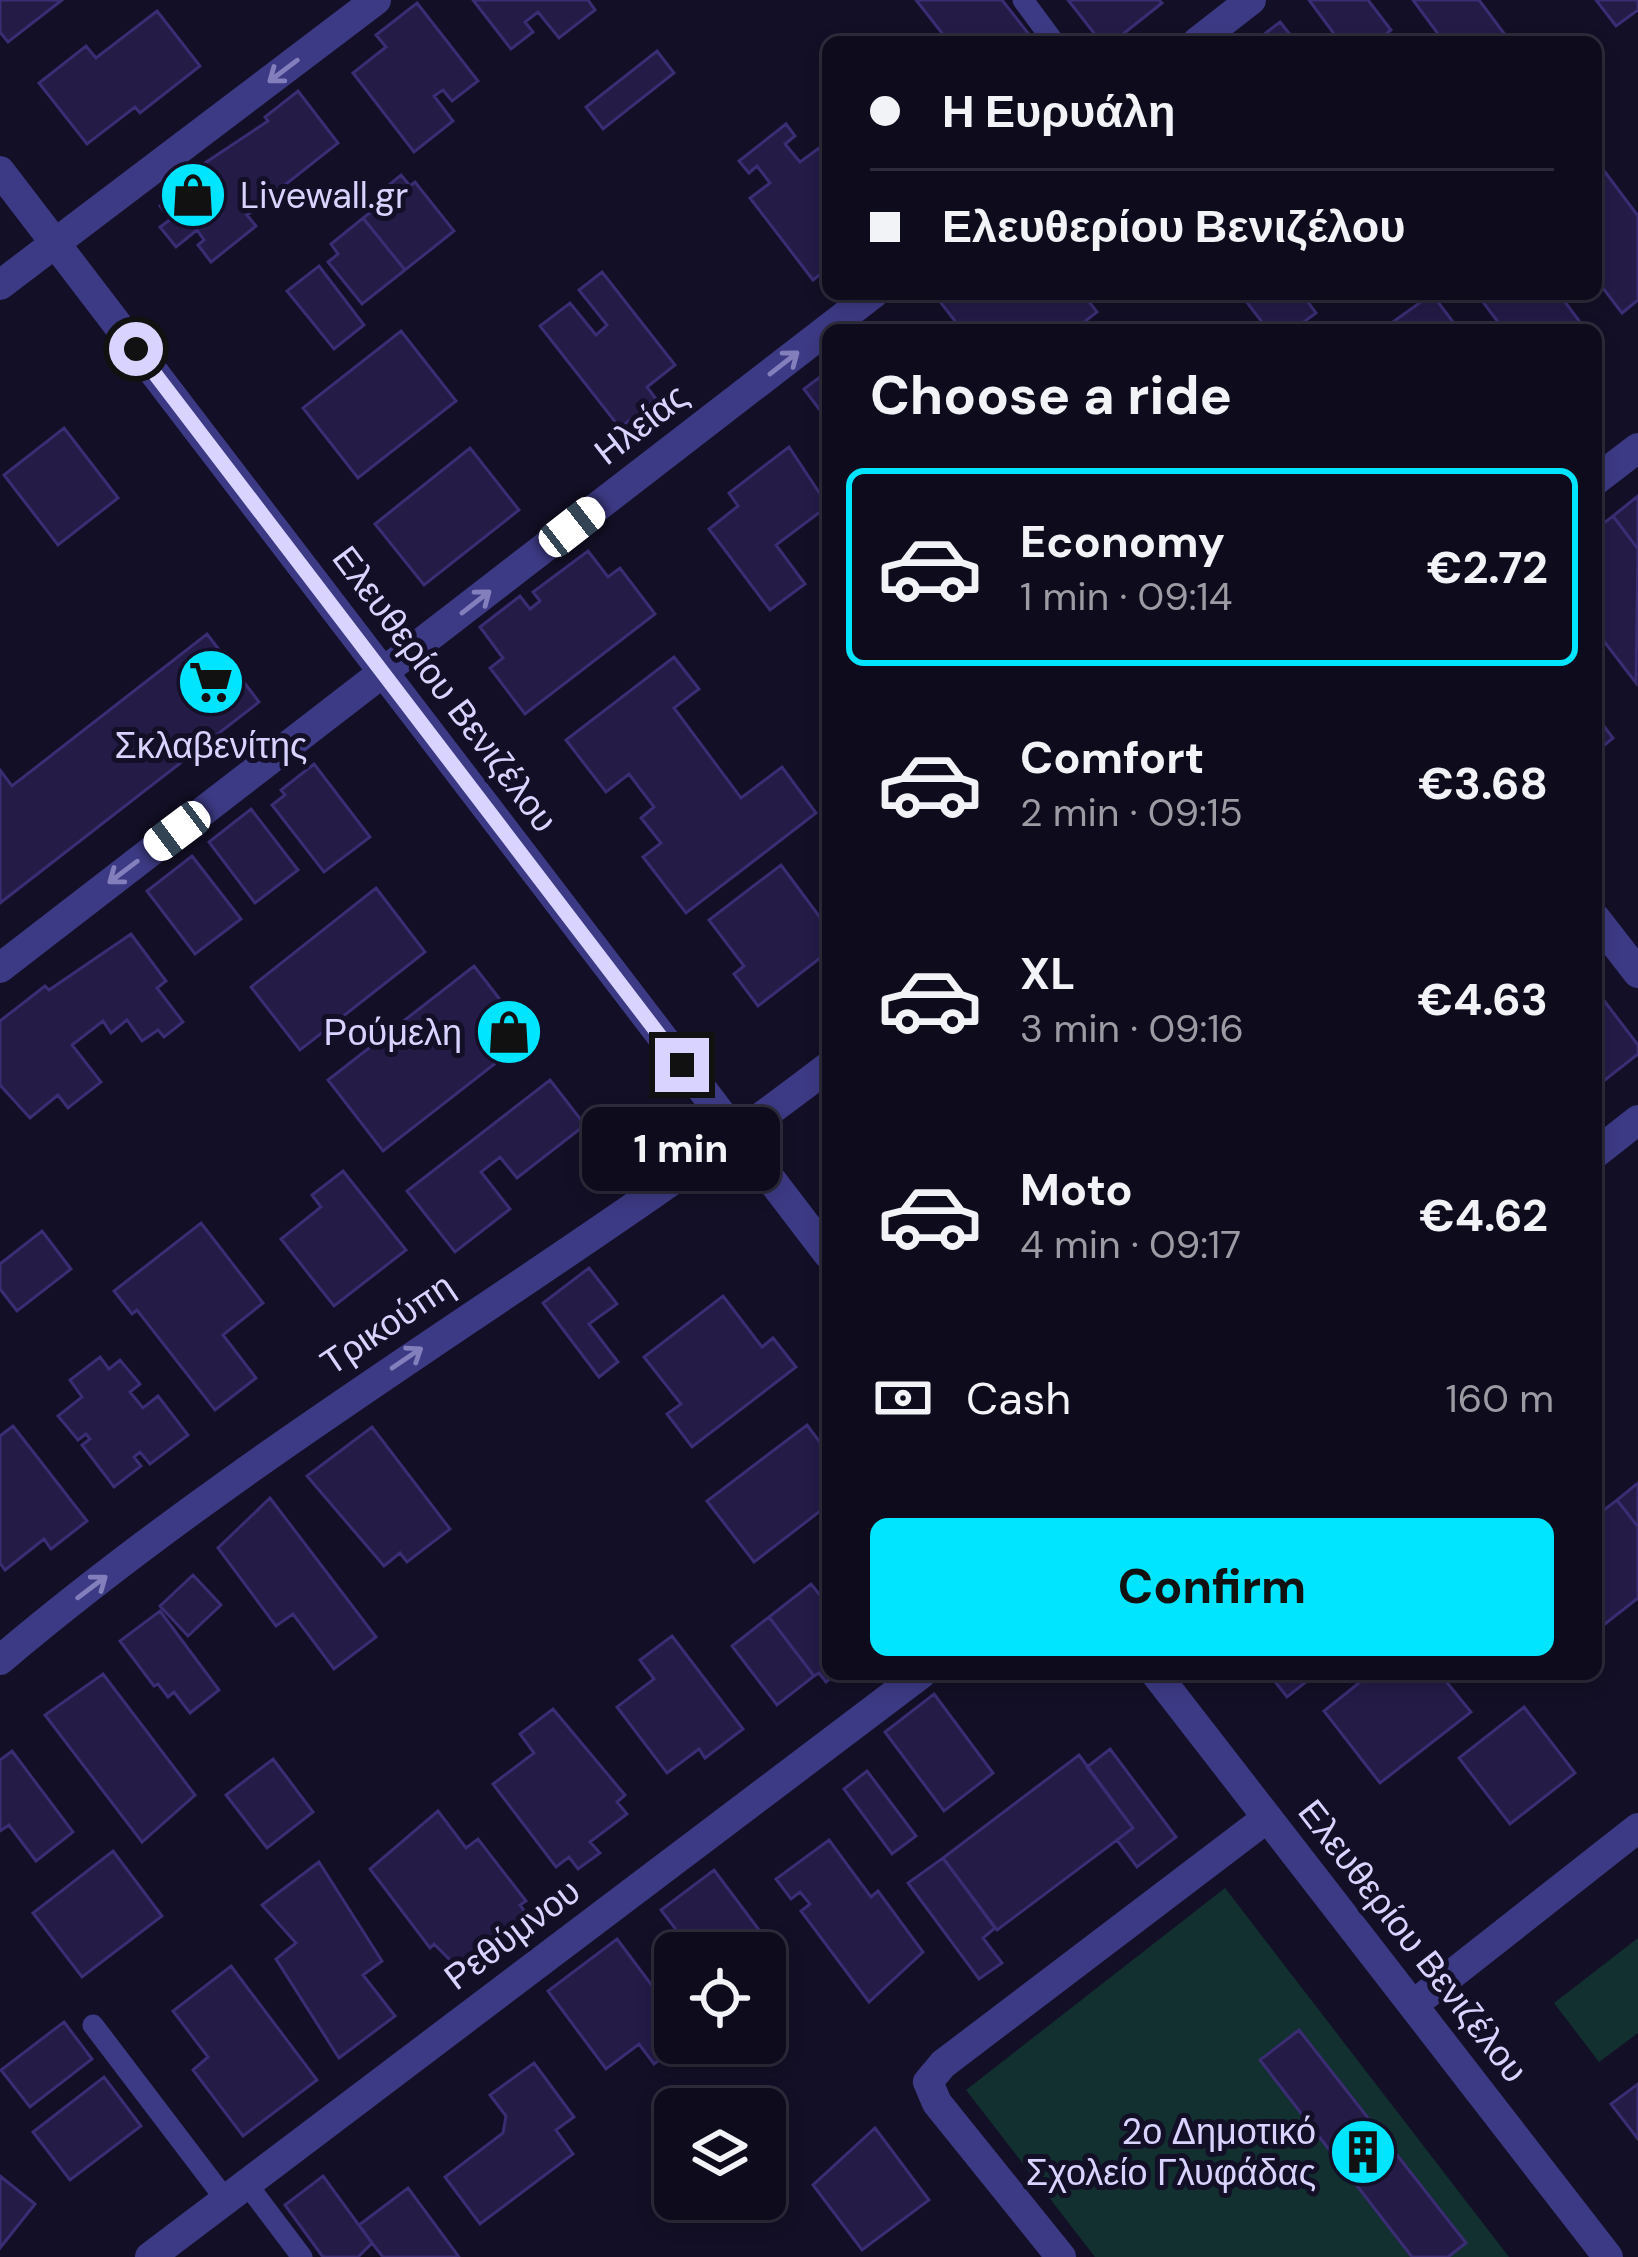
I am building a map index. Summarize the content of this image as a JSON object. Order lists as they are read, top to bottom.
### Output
{
  "streets": {
    "street": [
      "Ηλείας",
      "Ελευθερίου Βενιζέλου",
      "Τρικούπη",
      "Ρεθύμνου"
    ]
  },
  "crossings": [
    ["Ηλείας", "Ελευθερίου Βενιζέλου"],
    ["Ελευθερίου Βενιζέλου", "Τρικούπη"]
  ],
  "one_way": ["Τρικούπη"],
  "places": {
    "shop": ["Livewall.gr", "Ρούμελη"],
    "supermarket": ["Σκλαβενίτης"],
    "building": ["2ο Δημοτικό Σχολείο Γλυφάδας"]
  },
  "page": {
    "banner": ["Η Ευρυάλη", "Ελευθερίου Βενιζέλου"],
    "heading": "Choose a ride",
    "list": [
      {
        "name": "Economy",
        "note": "1 min · 09:14",
        "value": "€2.72"
      },
      {
        "name": "Comfort",
        "note": "2 min · 09:15",
        "value": "€3.68"
      },
      {
        "name": "XL",
        "note": "3 min · 09:16",
        "value": "€4.63"
      },
      {
        "name": "Moto",
        "note": "4 min · 09:17",
        "value": "€4.62"
      }
    ],
    "bubble": "1 min",
    "pay": ["Cash", "160 m"],
    "buttons": "Confirm"
  }
}
